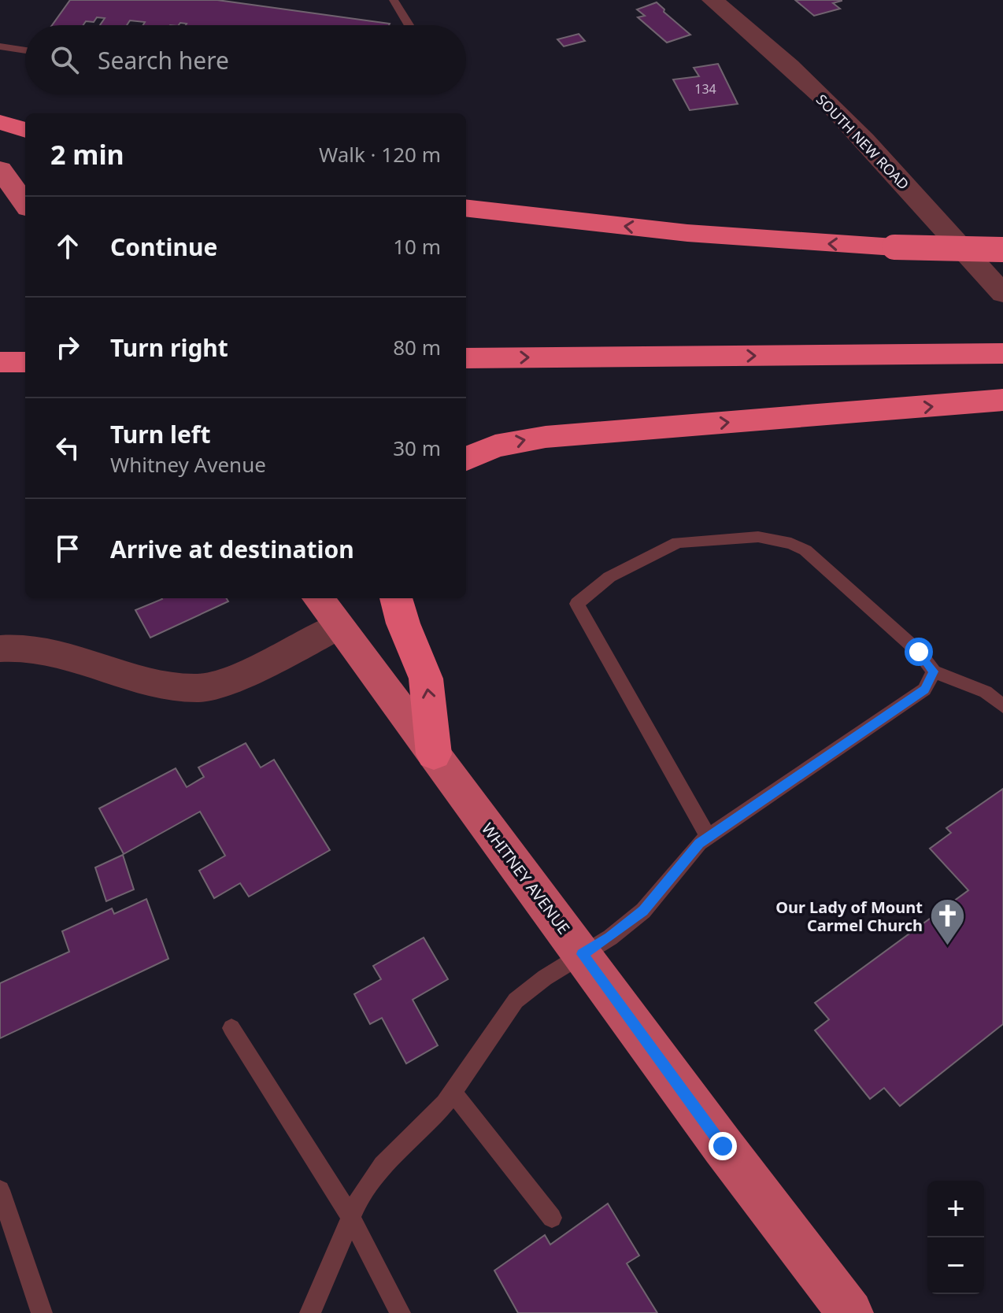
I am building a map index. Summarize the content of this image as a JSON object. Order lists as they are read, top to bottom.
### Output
{
  "streets": {
    "main road": ["WHITNEY AVENUE"],
    "street": ["SOUTH NEW ROAD"]
  },
  "places": {
    "church": ["Our Lady of Mount Carmel Church"]
  },
  "house_numbers": ["134"],
  "page": {
    "search": "Search here",
    "heading": ["2 min", "Walk · 120 m"],
    "list": [
      ["Continue", "10 m"],
      ["Turn right", "80 m"],
      ["Turn left", "Whitney Avenue", "30 m"],
      "Arrive at destination"
    ],
    "map_buttons": ["+", "−"]
  }
}
